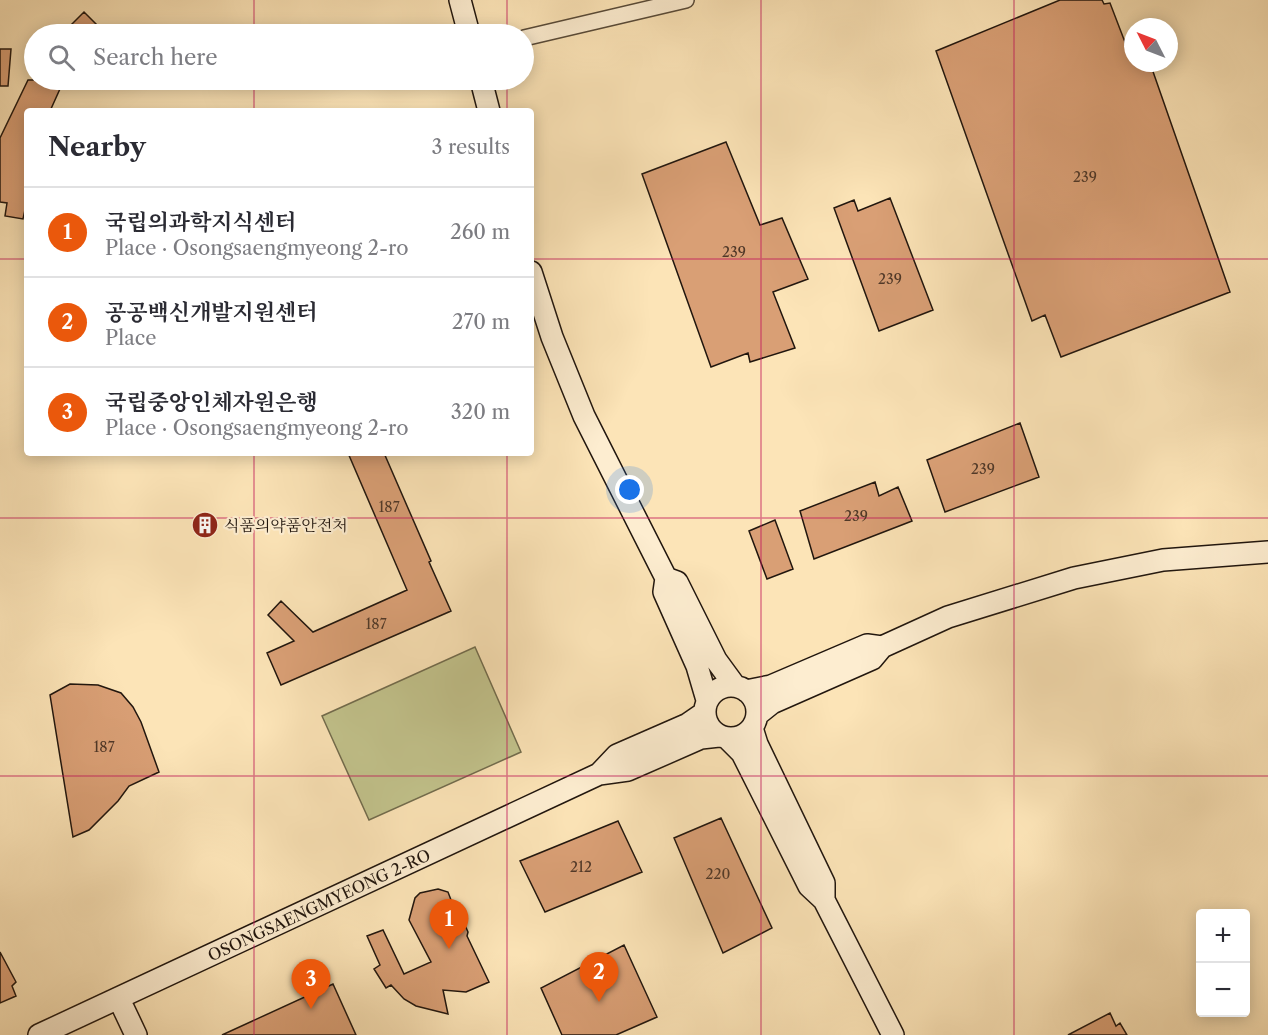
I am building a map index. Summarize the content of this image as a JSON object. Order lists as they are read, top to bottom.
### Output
{
  "streets": {
    "street": ["OSONGSAENGMYEONG 2-RO"]
  },
  "places": {
    "building": ["식품의약품안전처"]
  },
  "house_numbers": [
    "239",
    "239",
    "239",
    "239",
    "187",
    "239",
    "187",
    "187",
    "212",
    "220"
  ],
  "north": "top left",
  "page": {
    "search": "Search here",
    "heading": ["Nearby", "3 results"],
    "list": [
      {
        "mark": "1",
        "name": "국립의과학지식센터",
        "note": "Place · Osongsaengmyeong 2-ro",
        "value": "260 m"
      },
      {
        "mark": "2",
        "name": "공공백신개발지원센터",
        "note": "Place",
        "value": "270 m"
      },
      {
        "mark": "3",
        "name": "국립중앙인체자원은행",
        "note": "Place · Osongsaengmyeong 2-ro",
        "value": "320 m"
      }
    ],
    "pins": ["1", "2", "3"],
    "map_buttons": ["+", "−"]
  }
}
